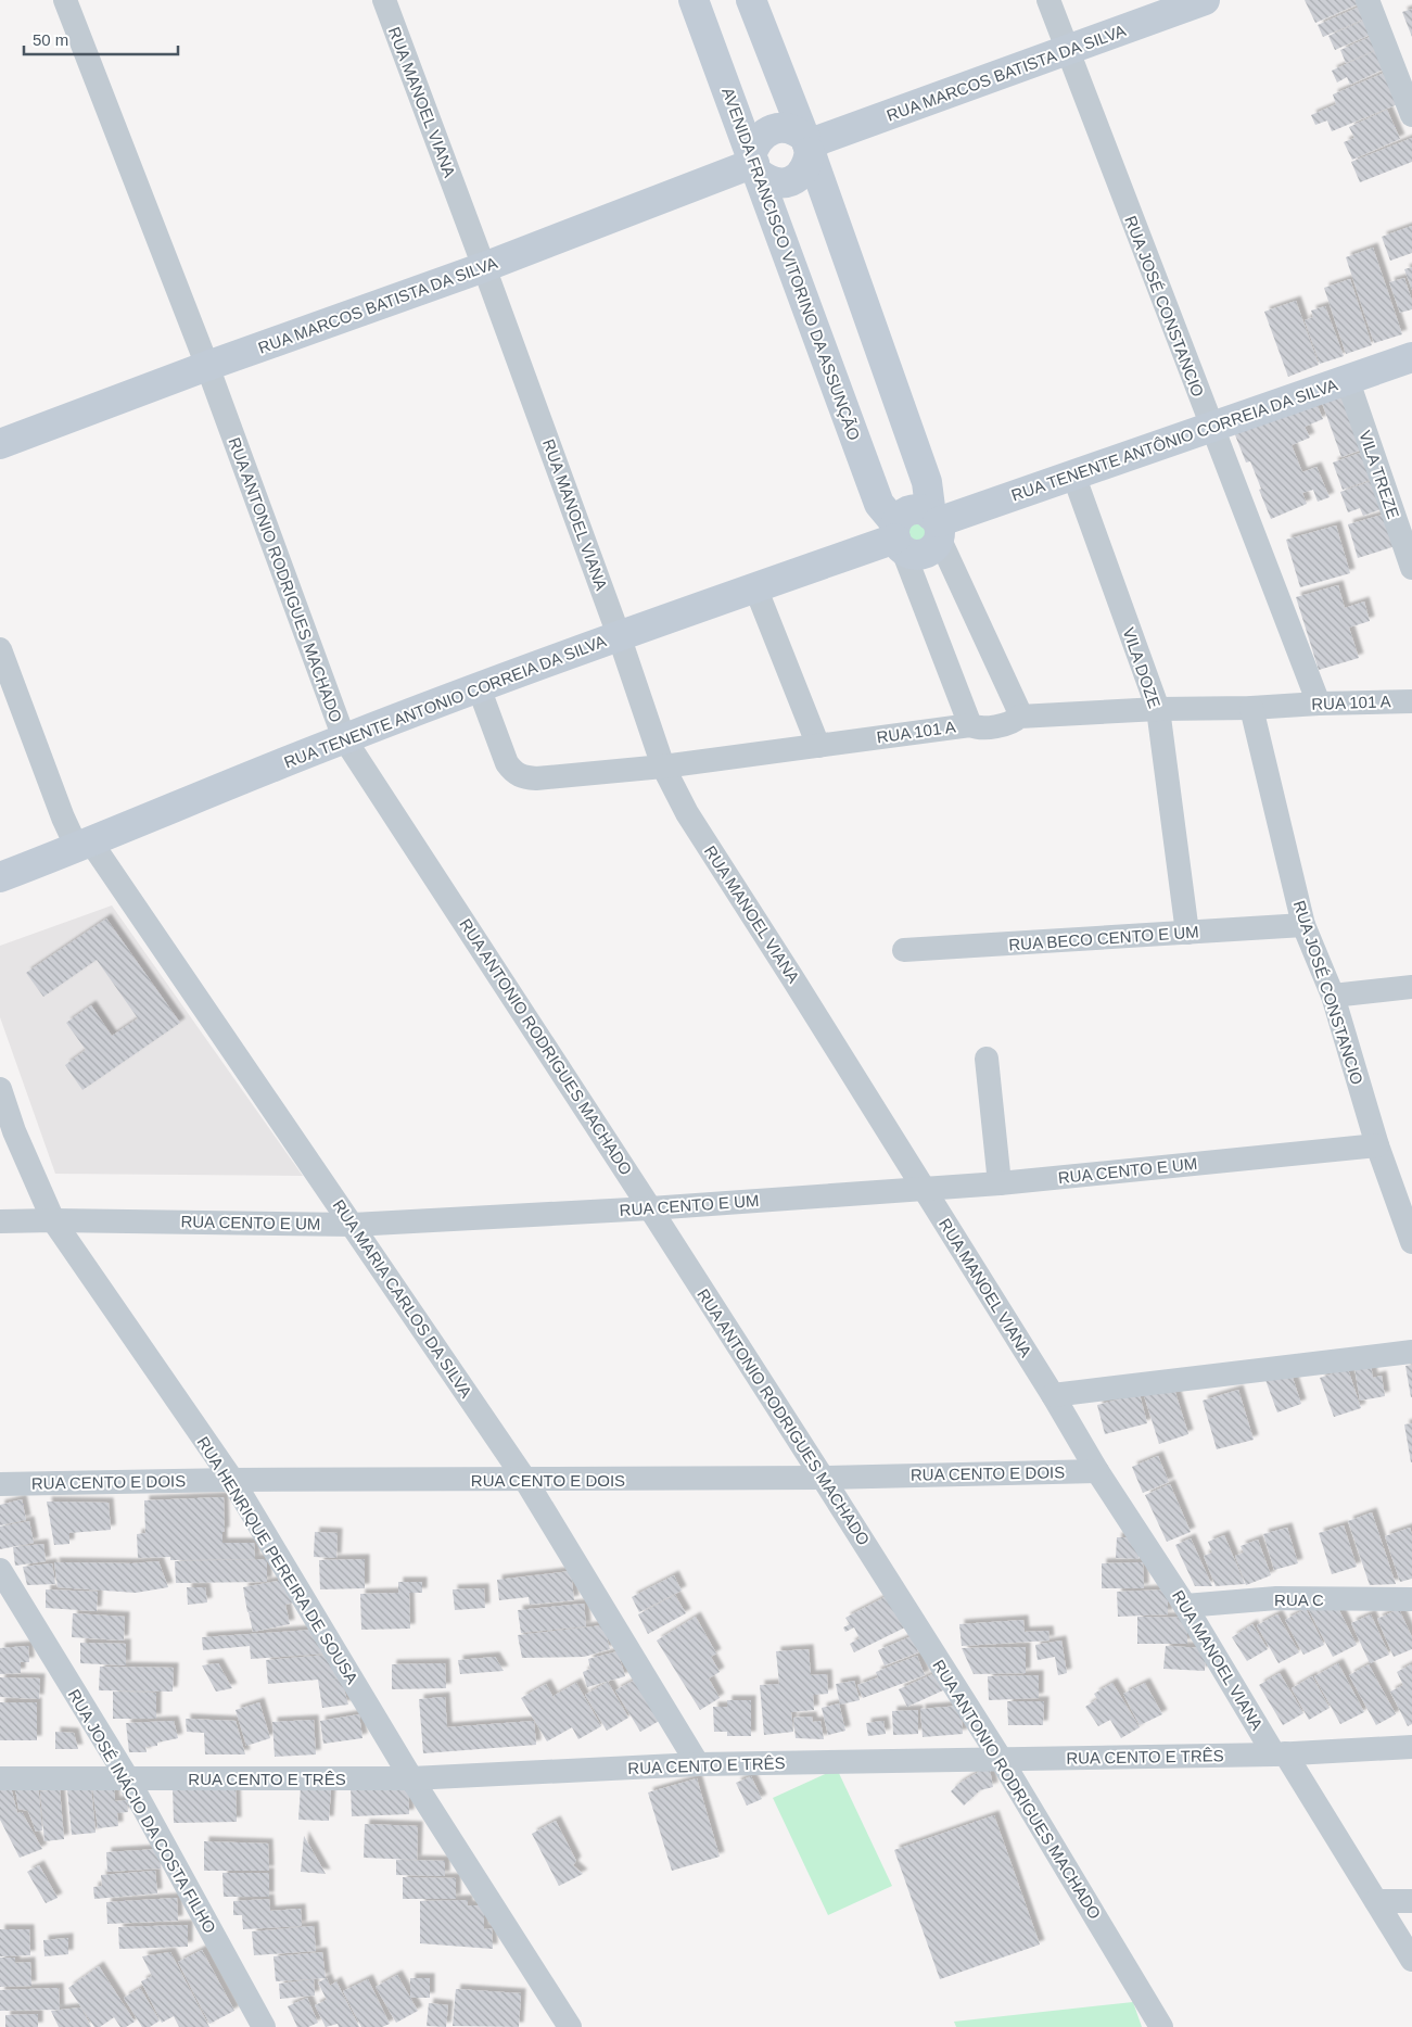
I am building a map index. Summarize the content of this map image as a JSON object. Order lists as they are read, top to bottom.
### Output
{
  "streets": {
    "main road": [
      "RUA MARCOS BATISTA DA SILVA",
      "AVENIDA FRANCISCO VITORINO DA ASSUNÇÃO",
      "RUA TENENTE ANTÔNIO CORREIA DA SILVA",
      "RUA TENENTE ANTONIO CORREIA DA SILVA"
    ],
    "street": [
      "RUA MANOEL VIANA",
      "RUA JOSÉ CONSTANCIO",
      "VILA TREZE",
      "RUA ANTONIO RODRIGUES MACHADO",
      "VILA DOZE",
      "RUA 101 A",
      "RUA BECO CENTO E UM",
      "RUA CENTO E UM",
      "RUA MARIA CARLOS DA SILVA",
      "RUA CENTO E DOIS",
      "RUA HENRIQUE PEREIRA DE SOUSA",
      "RUA C",
      "RUA CENTO E TRÊS",
      "RUA JOSÉ INÁCIO DA COSTA FILHO"
    ]
  },
  "crossings": [
    ["RUA MARCOS BATISTA DA SILVA", "RUA MANOEL VIANA"],
    ["RUA MARCOS BATISTA DA SILVA", "AVENIDA FRANCISCO VITORINO DA ASSUNÇÃO"],
    ["RUA MARCOS BATISTA DA SILVA", "RUA JOSÉ CONSTANCIO"],
    ["RUA MARCOS BATISTA DA SILVA", "RUA ANTONIO RODRIGUES MACHADO"],
    ["RUA MANOEL VIANA", "RUA TENENTE ANTONIO CORREIA DA SILVA"],
    ["RUA MANOEL VIANA", "RUA 101 A"],
    ["RUA MANOEL VIANA", "RUA CENTO E UM"],
    ["RUA MANOEL VIANA", "RUA CENTO E DOIS"],
    ["RUA MANOEL VIANA", "RUA C"],
    ["RUA MANOEL VIANA", "RUA CENTO E TRÊS"],
    ["AVENIDA FRANCISCO VITORINO DA ASSUNÇÃO", "RUA TENENTE ANTÔNIO CORREIA DA SILVA"],
    ["AVENIDA FRANCISCO VITORINO DA ASSUNÇÃO", "RUA TENENTE ANTONIO CORREIA DA SILVA"],
    ["RUA JOSÉ CONSTANCIO", "RUA TENENTE ANTÔNIO CORREIA DA SILVA"],
    ["RUA JOSÉ CONSTANCIO", "RUA 101 A"],
    ["RUA JOSÉ CONSTANCIO", "RUA BECO CENTO E UM"],
    ["RUA JOSÉ CONSTANCIO", "RUA CENTO E UM"],
    ["RUA TENENTE ANTÔNIO CORREIA DA SILVA", "VILA TREZE"],
    ["RUA TENENTE ANTÔNIO CORREIA DA SILVA", "VILA DOZE"],
    ["RUA TENENTE ANTÔNIO CORREIA DA SILVA", "RUA TENENTE ANTONIO CORREIA DA SILVA"],
    ["RUA ANTONIO RODRIGUES MACHADO", "RUA TENENTE ANTONIO CORREIA DA SILVA"],
    ["RUA ANTONIO RODRIGUES MACHADO", "RUA CENTO E UM"],
    ["RUA ANTONIO RODRIGUES MACHADO", "RUA CENTO E DOIS"],
    ["RUA ANTONIO RODRIGUES MACHADO", "RUA CENTO E TRÊS"],
    ["VILA DOZE", "RUA 101 A"],
    ["VILA DOZE", "RUA BECO CENTO E UM"],
    ["RUA TENENTE ANTONIO CORREIA DA SILVA", "RUA 101 A"],
    ["RUA TENENTE ANTONIO CORREIA DA SILVA", "RUA MARIA CARLOS DA SILVA"],
    ["RUA CENTO E UM", "RUA MARIA CARLOS DA SILVA"],
    ["RUA CENTO E UM", "RUA HENRIQUE PEREIRA DE SOUSA"],
    ["RUA MARIA CARLOS DA SILVA", "RUA CENTO E DOIS"],
    ["RUA MARIA CARLOS DA SILVA", "RUA CENTO E TRÊS"],
    ["RUA CENTO E DOIS", "RUA HENRIQUE PEREIRA DE SOUSA"],
    ["RUA HENRIQUE PEREIRA DE SOUSA", "RUA CENTO E TRÊS"],
    ["RUA CENTO E TRÊS", "RUA JOSÉ INÁCIO DA COSTA FILHO"]
  ],
  "scale_bar": "50 m"
}
